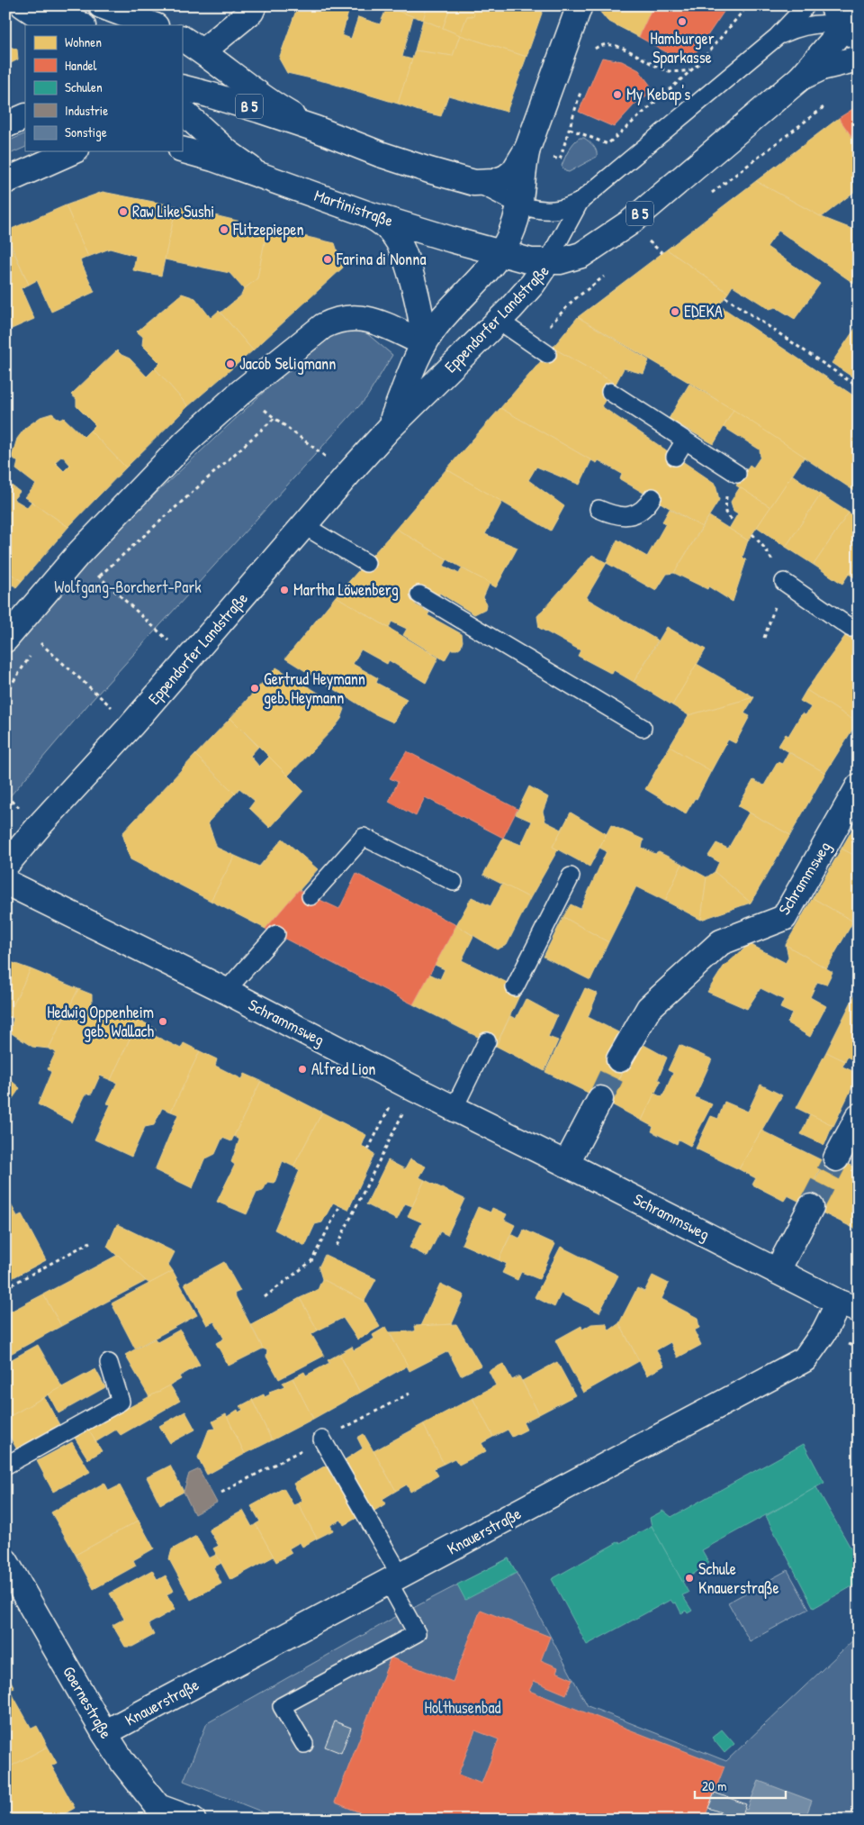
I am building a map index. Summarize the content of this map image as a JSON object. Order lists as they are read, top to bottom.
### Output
{
  "streets": {
    "street": [
      "B 5",
      "Martinistraße",
      "Eppendorfer Landstraße",
      "Schrammsweg",
      "Knauerstraße",
      "Goernestraße"
    ]
  },
  "crossings": [
    ["B 5", "Martinistraße"],
    ["B 5", "Eppendorfer Landstraße"],
    ["Martinistraße", "Eppendorfer Landstraße"],
    ["Schrammsweg", "Knauerstraße"],
    ["Knauerstraße", "Goernestraße"]
  ],
  "parks": ["Wolfgang-Borchert-Park", "Holthusenbad"],
  "places": [
    "Hamburger Sparkasse",
    "My Kebap's",
    "Raw Like Sushi",
    "Flitzepiepen",
    "Farina di Nonna",
    "EDEKA",
    "Jacob Seligmann",
    "Martha Löwenberg",
    "Gertrud Heymann geb. Heymann",
    "Hedwig Oppenheim geb. Wallach",
    "Alfred Lion",
    "Schule Knauerstraße"
  ],
  "legend": [
    "Wohnen",
    "Handel",
    "Schulen",
    "Industrie",
    "Sonstige"
  ],
  "scale_bar": "20 m"
}
